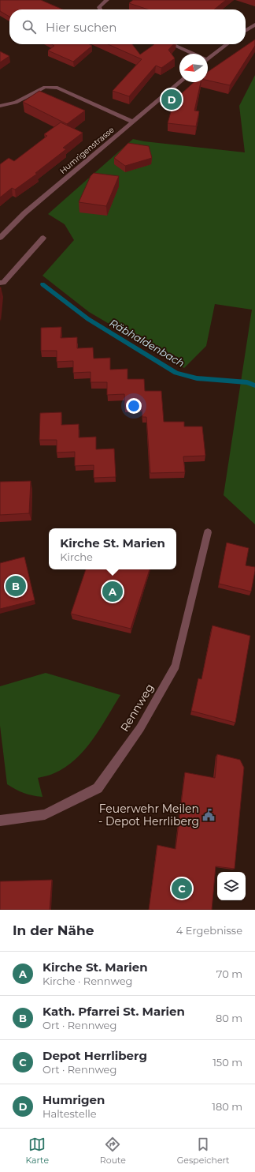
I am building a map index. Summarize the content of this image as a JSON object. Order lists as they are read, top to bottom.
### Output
{
  "streets": {
    "street": ["Humrigenstrasse", "Rennweg"]
  },
  "water": ["Räbhaldenbach"],
  "places": {
    "public building": ["Feuerwehr Meilen - Depot Herrliberg"]
  },
  "north": "left",
  "page": {
    "search": "Hier suchen",
    "pins": [
      "D",
      "B",
      "A",
      "C"
    ],
    "popup": ["Kirche St. Marien", "Kirche"],
    "heading": ["In der Nähe", "4 Ergebnisse"],
    "list": [
      {
        "mark": "A",
        "name": "Kirche St. Marien",
        "note": "Kirche · Rennweg",
        "value": "70 m"
      },
      {
        "mark": "B",
        "name": "Kath. Pfarrei St. Marien",
        "note": "Ort · Rennweg",
        "value": "80 m"
      },
      {
        "mark": "C",
        "name": "Depot Herrliberg",
        "note": "Ort · Rennweg",
        "value": "150 m"
      },
      {
        "mark": "D",
        "name": "Humrigen",
        "note": "Haltestelle",
        "value": "180 m"
      }
    ],
    "nav": ["Karte", "Route", "Gespeichert"]
  }
}
